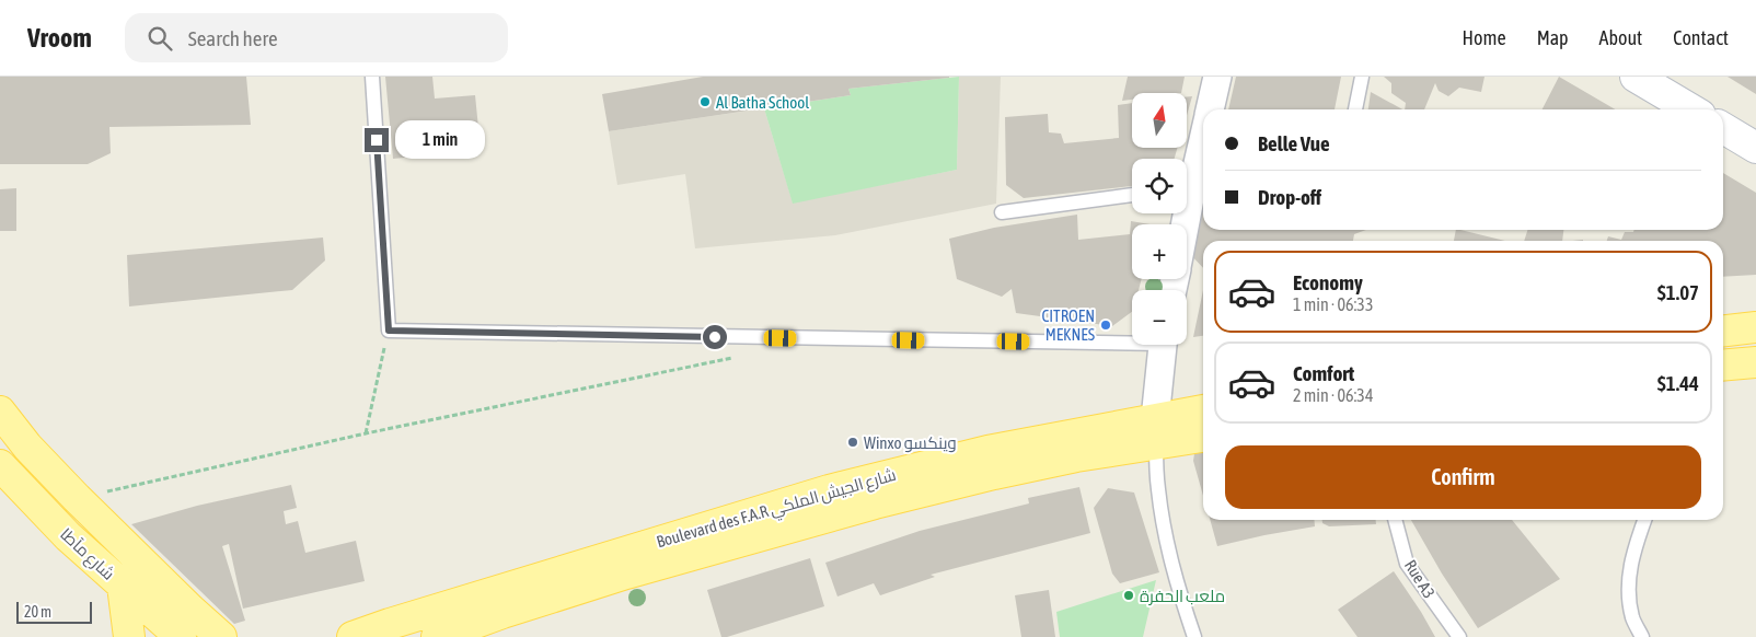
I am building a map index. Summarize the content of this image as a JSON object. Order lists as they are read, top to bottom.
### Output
{
  "streets": {
    "main road": ["Boulevard des F.A.R شارع الجيش الملكي", "شارع مآطا"],
    "lane": ["Rue A3"]
  },
  "places": [
    "Al Batha School",
    "CITROEN MEKNES",
    "Winxo وينكسو",
    "ملعب الحفرة"
  ],
  "scale_bar": "20 m",
  "north": "top",
  "page": {
    "header": "Vroom",
    "search": "Search here",
    "nav": [
      "Home",
      "Map",
      "About",
      "Contact"
    ],
    "map_buttons": ["+", "−"],
    "banner": ["Belle Vue", "Drop-off"],
    "bubble": "1 min",
    "list": [
      {
        "name": "Economy",
        "note": "1 min · 06:33",
        "value": "$1.07"
      },
      {
        "name": "Comfort",
        "note": "2 min · 06:34",
        "value": "$1.44"
      }
    ],
    "buttons": "Confirm",
    "scale": "20 m"
  }
}
